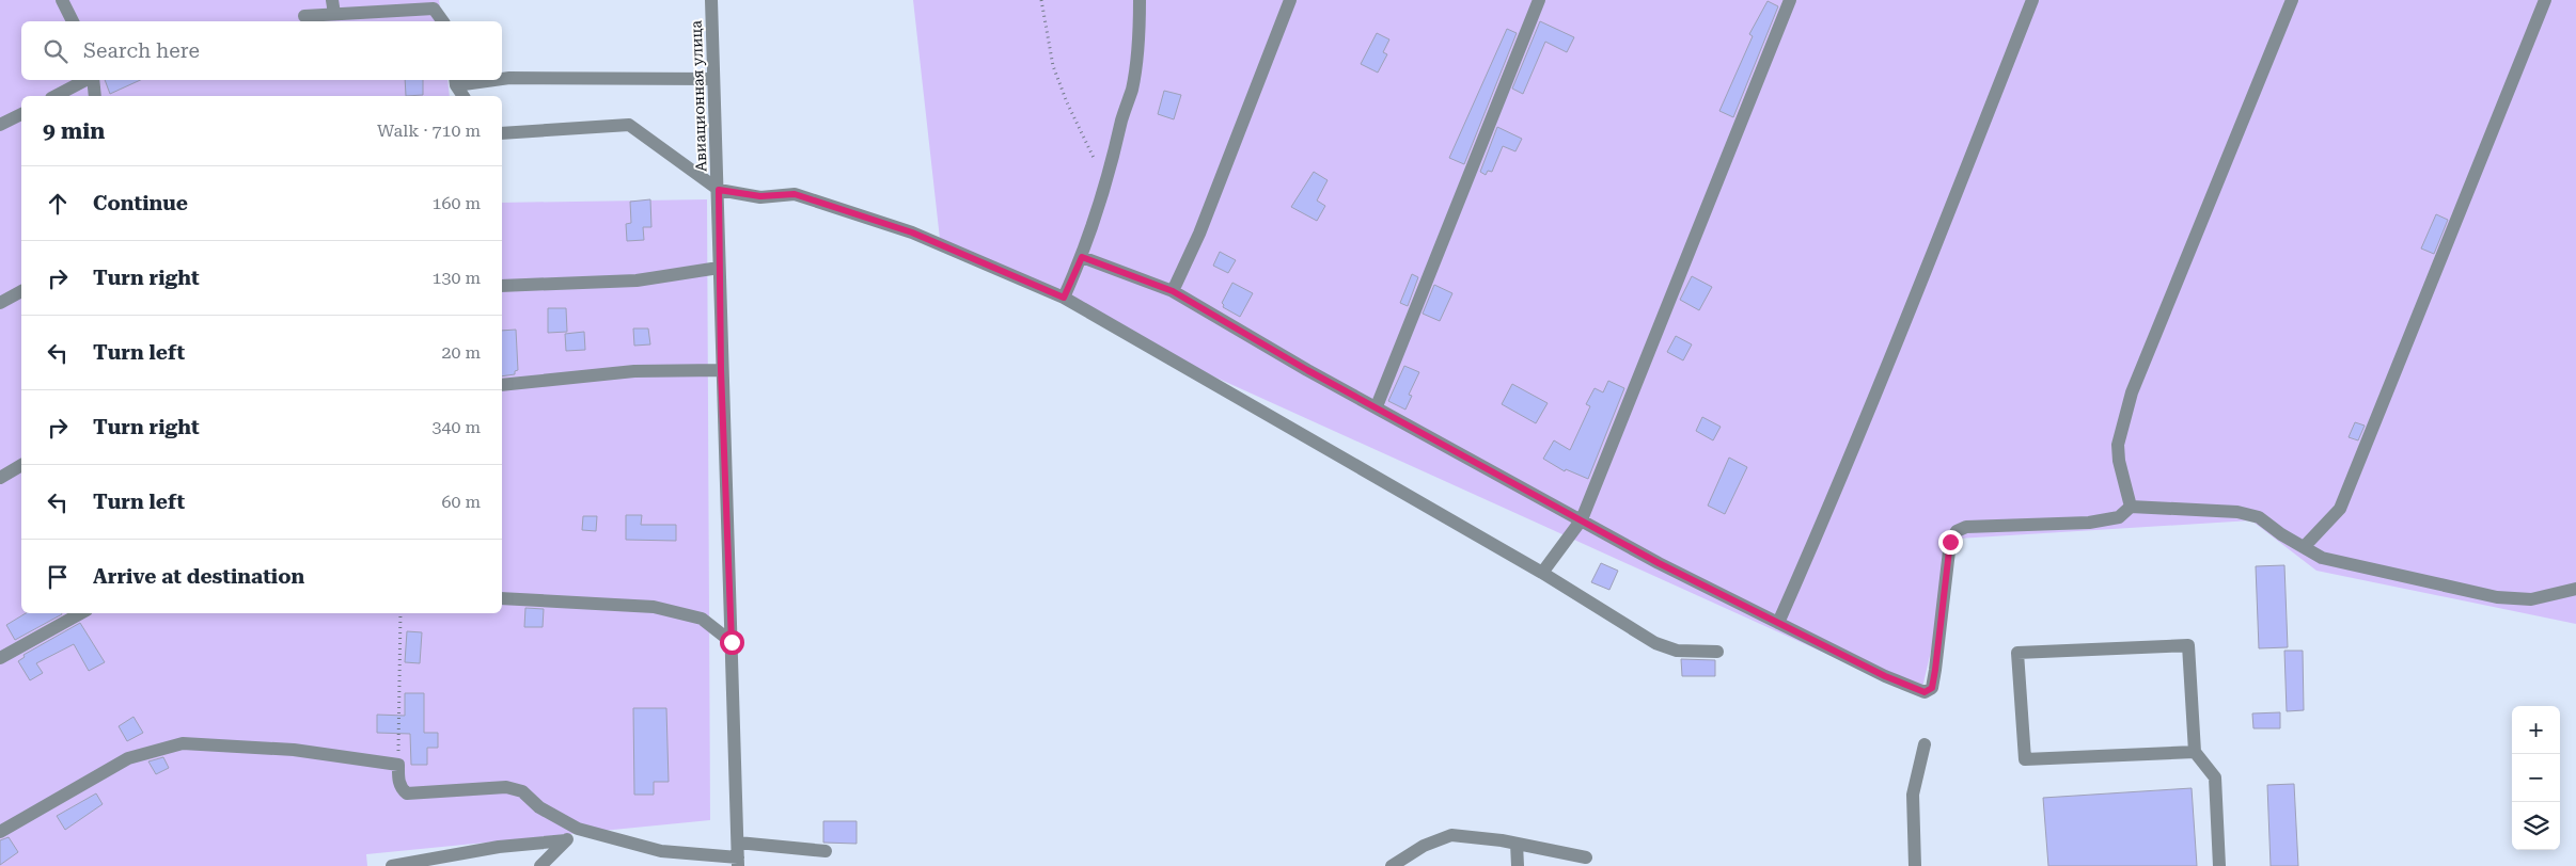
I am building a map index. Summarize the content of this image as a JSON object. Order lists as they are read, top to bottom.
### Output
{
  "streets": {
    "street": ["Авиационная улица"]
  },
  "page": {
    "search": "Search here",
    "heading": ["9 min", "Walk · 710 m"],
    "list": [
      ["Continue", "160 m"],
      ["Turn right", "130 m"],
      ["Turn left", "20 m"],
      ["Turn right", "340 m"],
      ["Turn left", "60 m"],
      "Arrive at destination"
    ],
    "map_buttons": ["+", "−"]
  }
}
